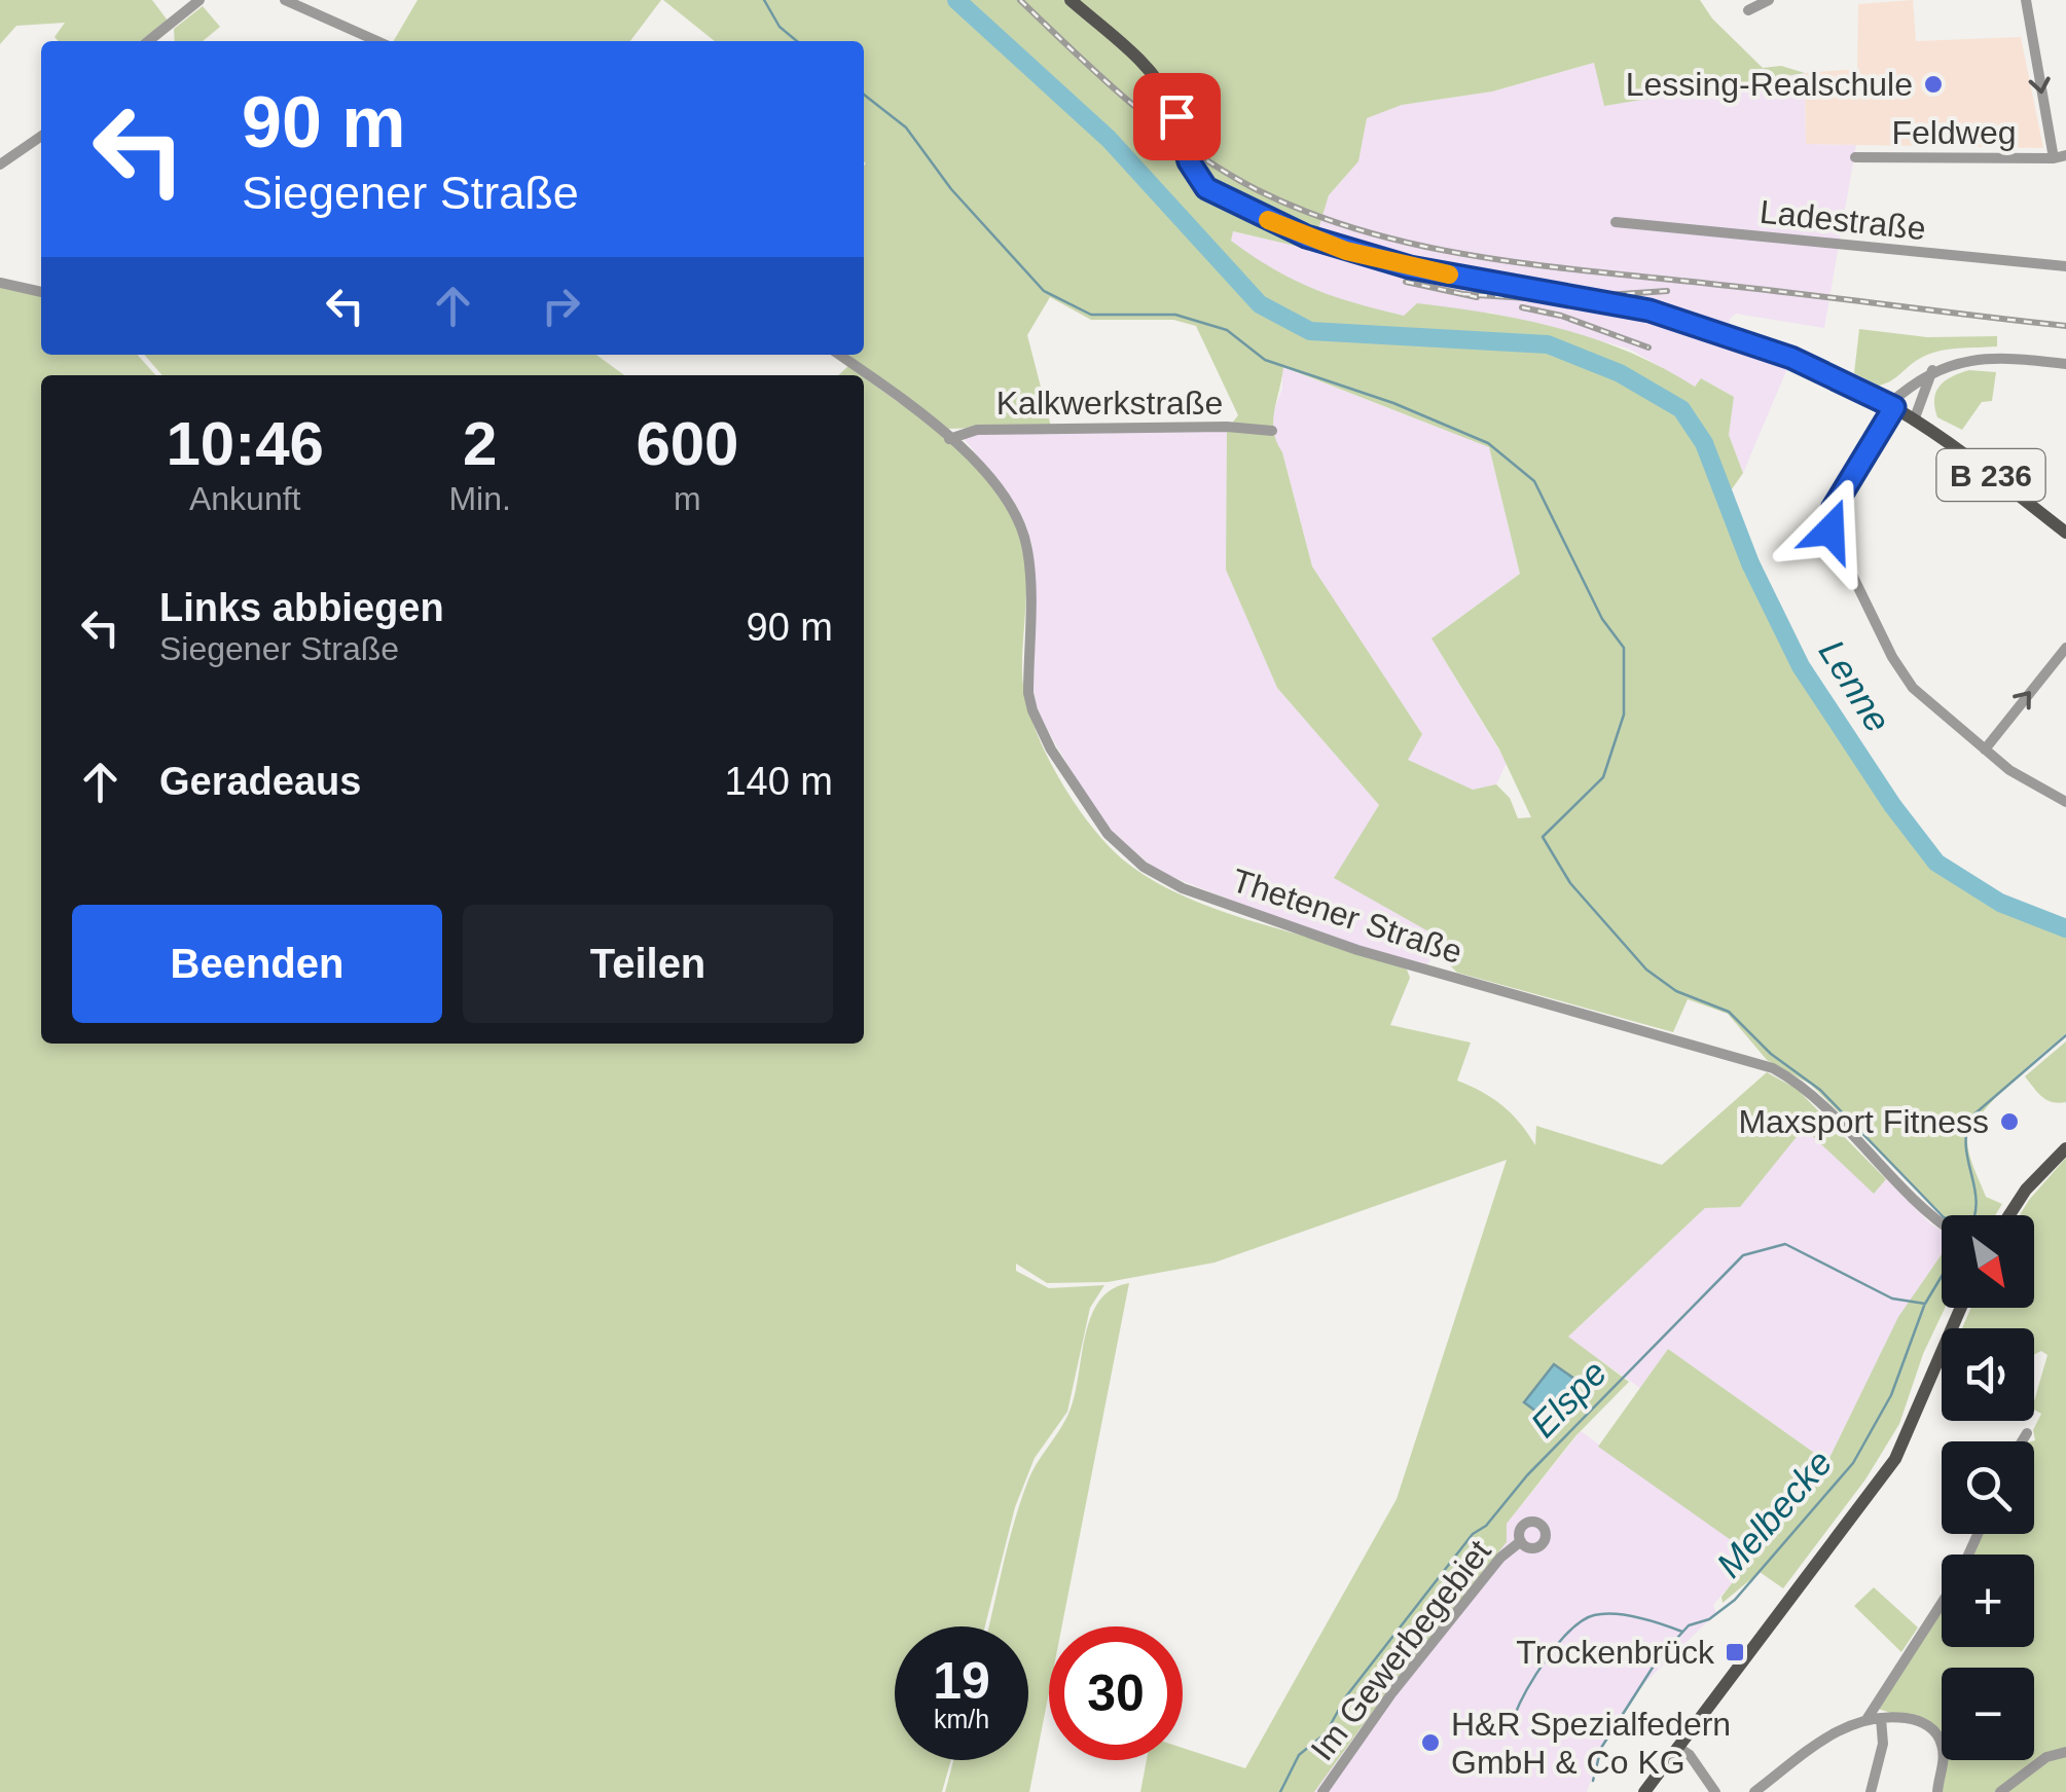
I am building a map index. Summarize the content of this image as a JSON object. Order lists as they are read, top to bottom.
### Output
{
  "streets": {
    "main road": ["B 236"],
    "street": [
      "Feldweg",
      "Ladestraße",
      "Kalkwerkstraße",
      "Thetener Straße",
      "Im Gewerbegebiet"
    ]
  },
  "crossings": [
    ["Kalkwerkstraße", "Thetener Straße"]
  ],
  "water": ["Lenne", "Elspe", "Melbecke"],
  "places": {
    "other": ["Lessing-Realschule", "Maxsport Fitness", "H&R Spezialfedern GmbH & Co KG"],
    "transit": ["Trockenbrück"]
  },
  "north": "bottom right",
  "page": {
    "turn": ["90 m", "Siegener Straße"],
    "eta": [
      "10:46",
      "Ankunft",
      "2",
      "Min.",
      "600",
      "m"
    ],
    "list": [
      {
        "name": "Links abbiegen",
        "note": "Siegener Straße",
        "value": "90 m"
      },
      {
        "name": "Geradeaus",
        "value": "140 m"
      }
    ],
    "buttons": ["Beenden", "Teilen"],
    "map_buttons": ["+", "−"],
    "speed": "19 km/h",
    "limit": "30"
  }
}
